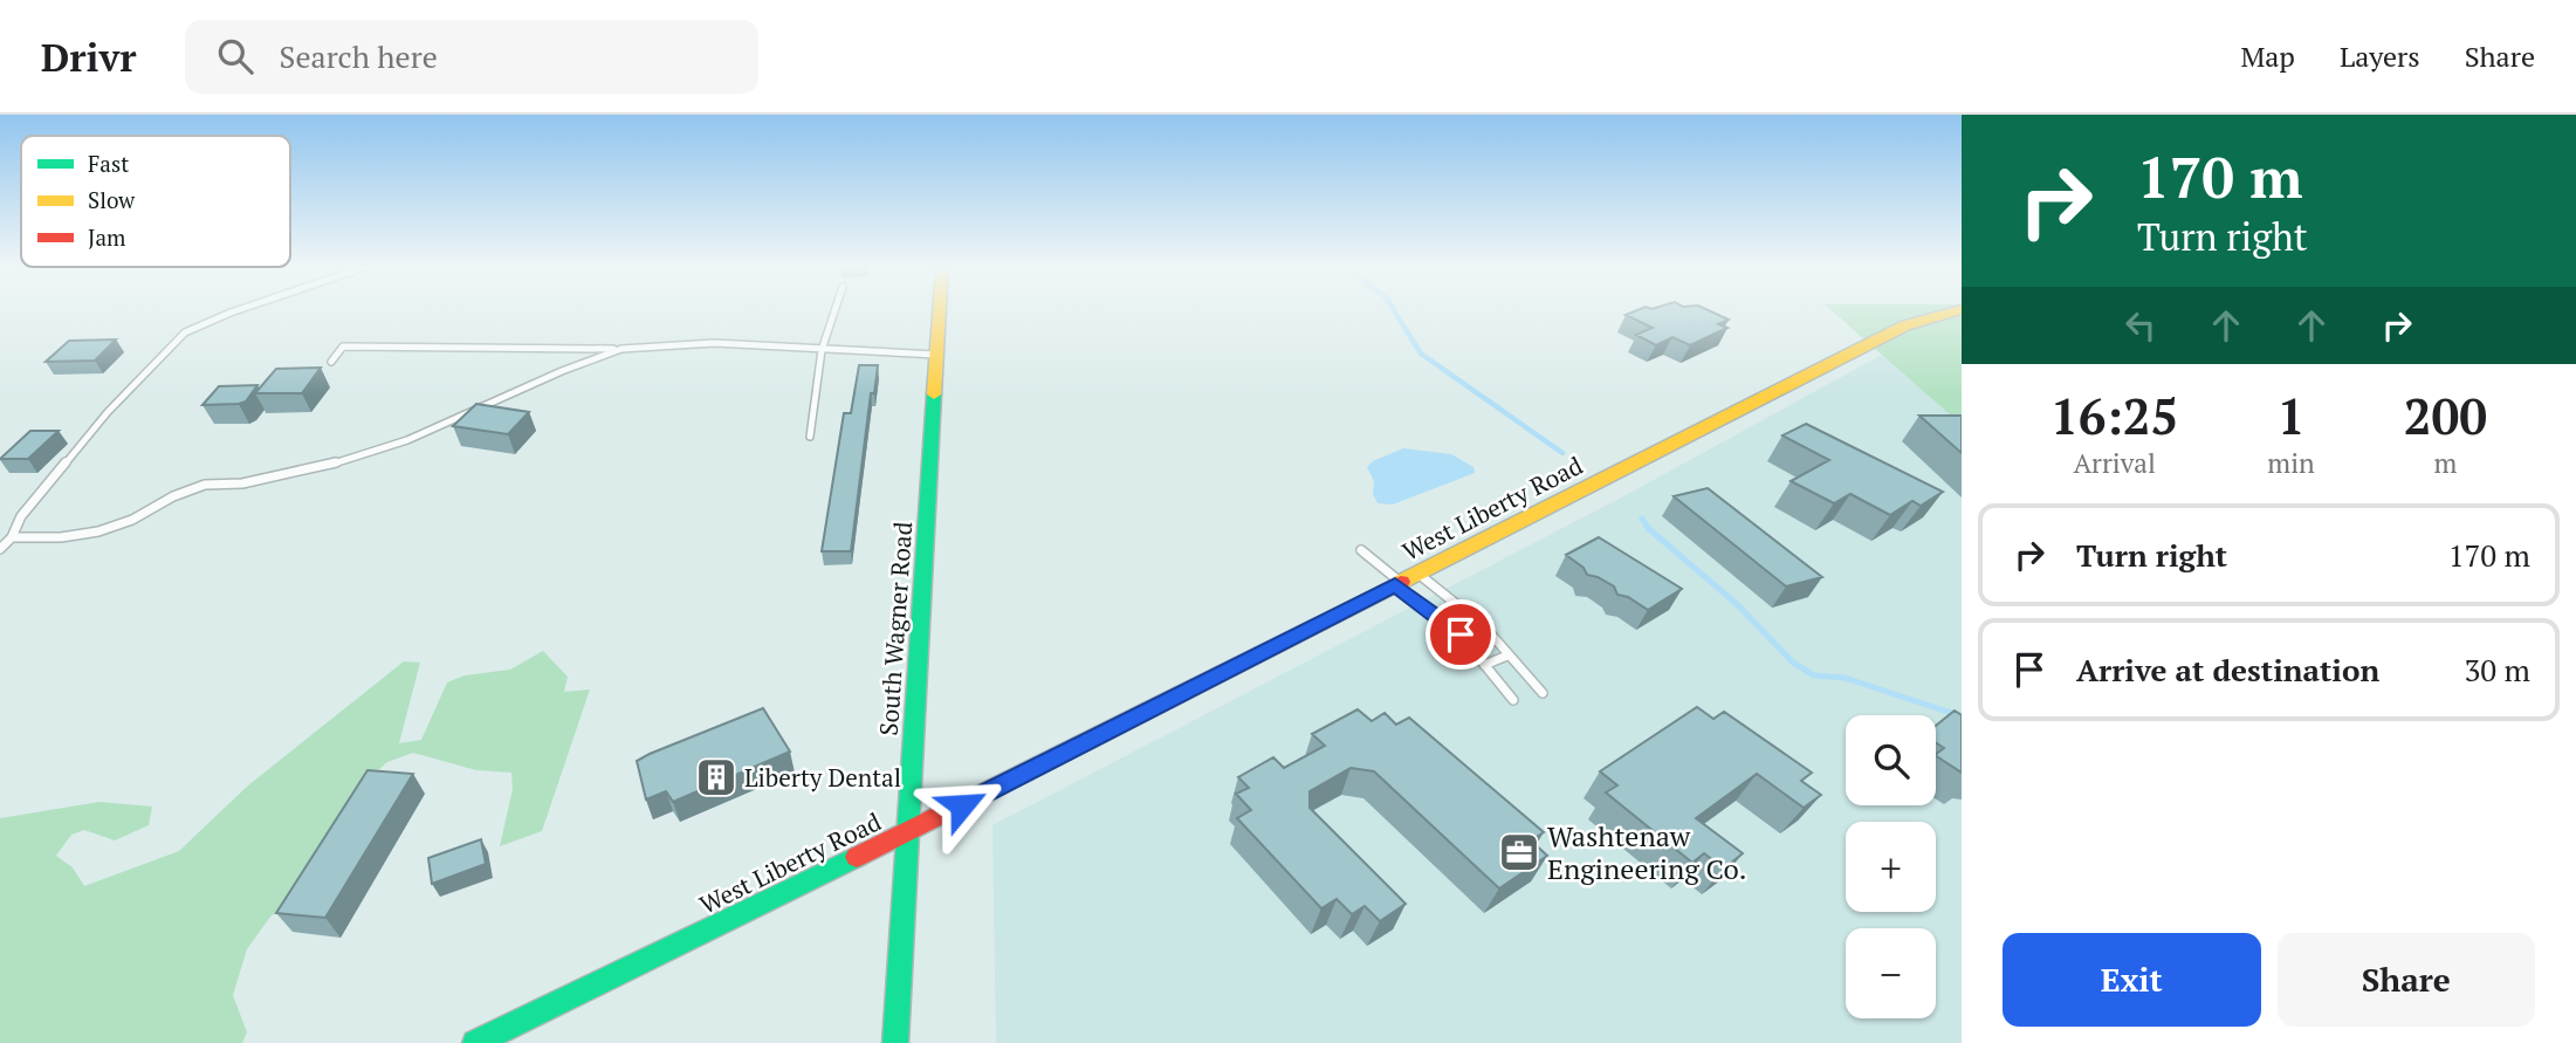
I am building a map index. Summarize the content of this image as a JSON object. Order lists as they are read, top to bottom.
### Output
{
  "streets": {
    "main road": ["West Liberty Road", "South Wagner Road"]
  },
  "crossings": [
    ["West Liberty Road", "South Wagner Road"]
  ],
  "places": {
    "building": ["Liberty Dental"],
    "office": ["Washtenaw Engineering Co."]
  },
  "legend": ["Fast", "Slow", "Jam"],
  "page": {
    "header": "Drivr",
    "search": "Search here",
    "nav": ["Map", "Layers", "Share"],
    "turn": ["170 m", "Turn right"],
    "eta": [
      "16:25",
      "Arrival",
      "1",
      "min",
      "200",
      "m"
    ],
    "list": [
      {
        "name": "Turn right",
        "value": "170 m"
      },
      {
        "name": "Arrive at destination",
        "value": "30 m"
      }
    ],
    "map_buttons": ["+", "−"],
    "buttons": ["Exit", "Share"]
  }
}
